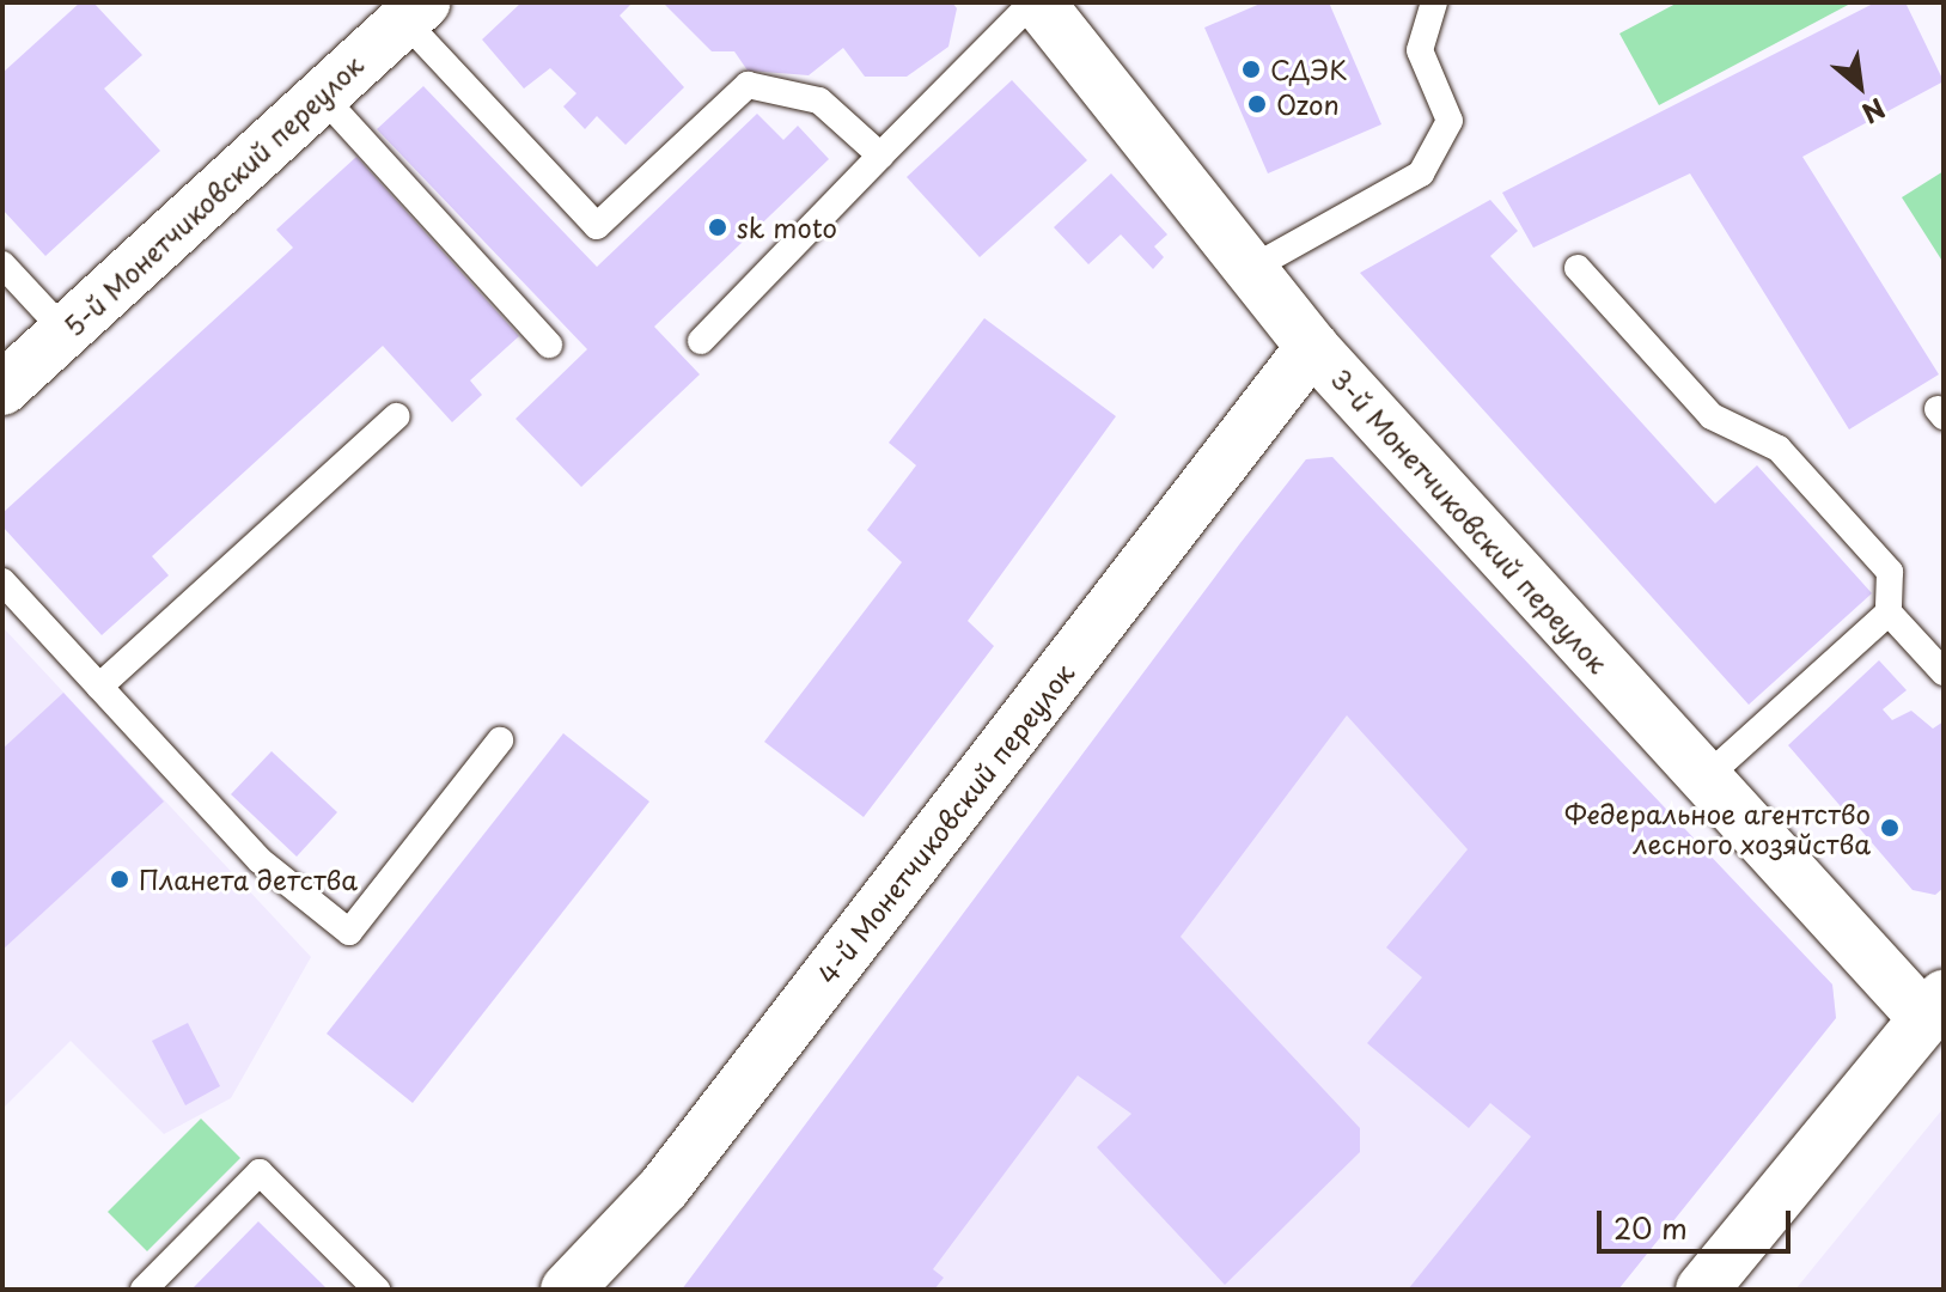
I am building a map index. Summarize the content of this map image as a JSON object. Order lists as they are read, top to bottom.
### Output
{
  "streets": {
    "street": ["5-й Монетчиковский переулок", "3-й Монетчиковский переулок", "4-й Монетчиковский переулок"]
  },
  "crossings": [
    ["3-й Монетчиковский переулок", "4-й Монетчиковский переулок"]
  ],
  "places": [
    "СДЭК",
    "Ozon",
    "sk moto",
    "Федеральное агентство лесного хозяйства",
    "Планета детства"
  ],
  "scale_bar": "20 m",
  "north": "bottom right"
}
